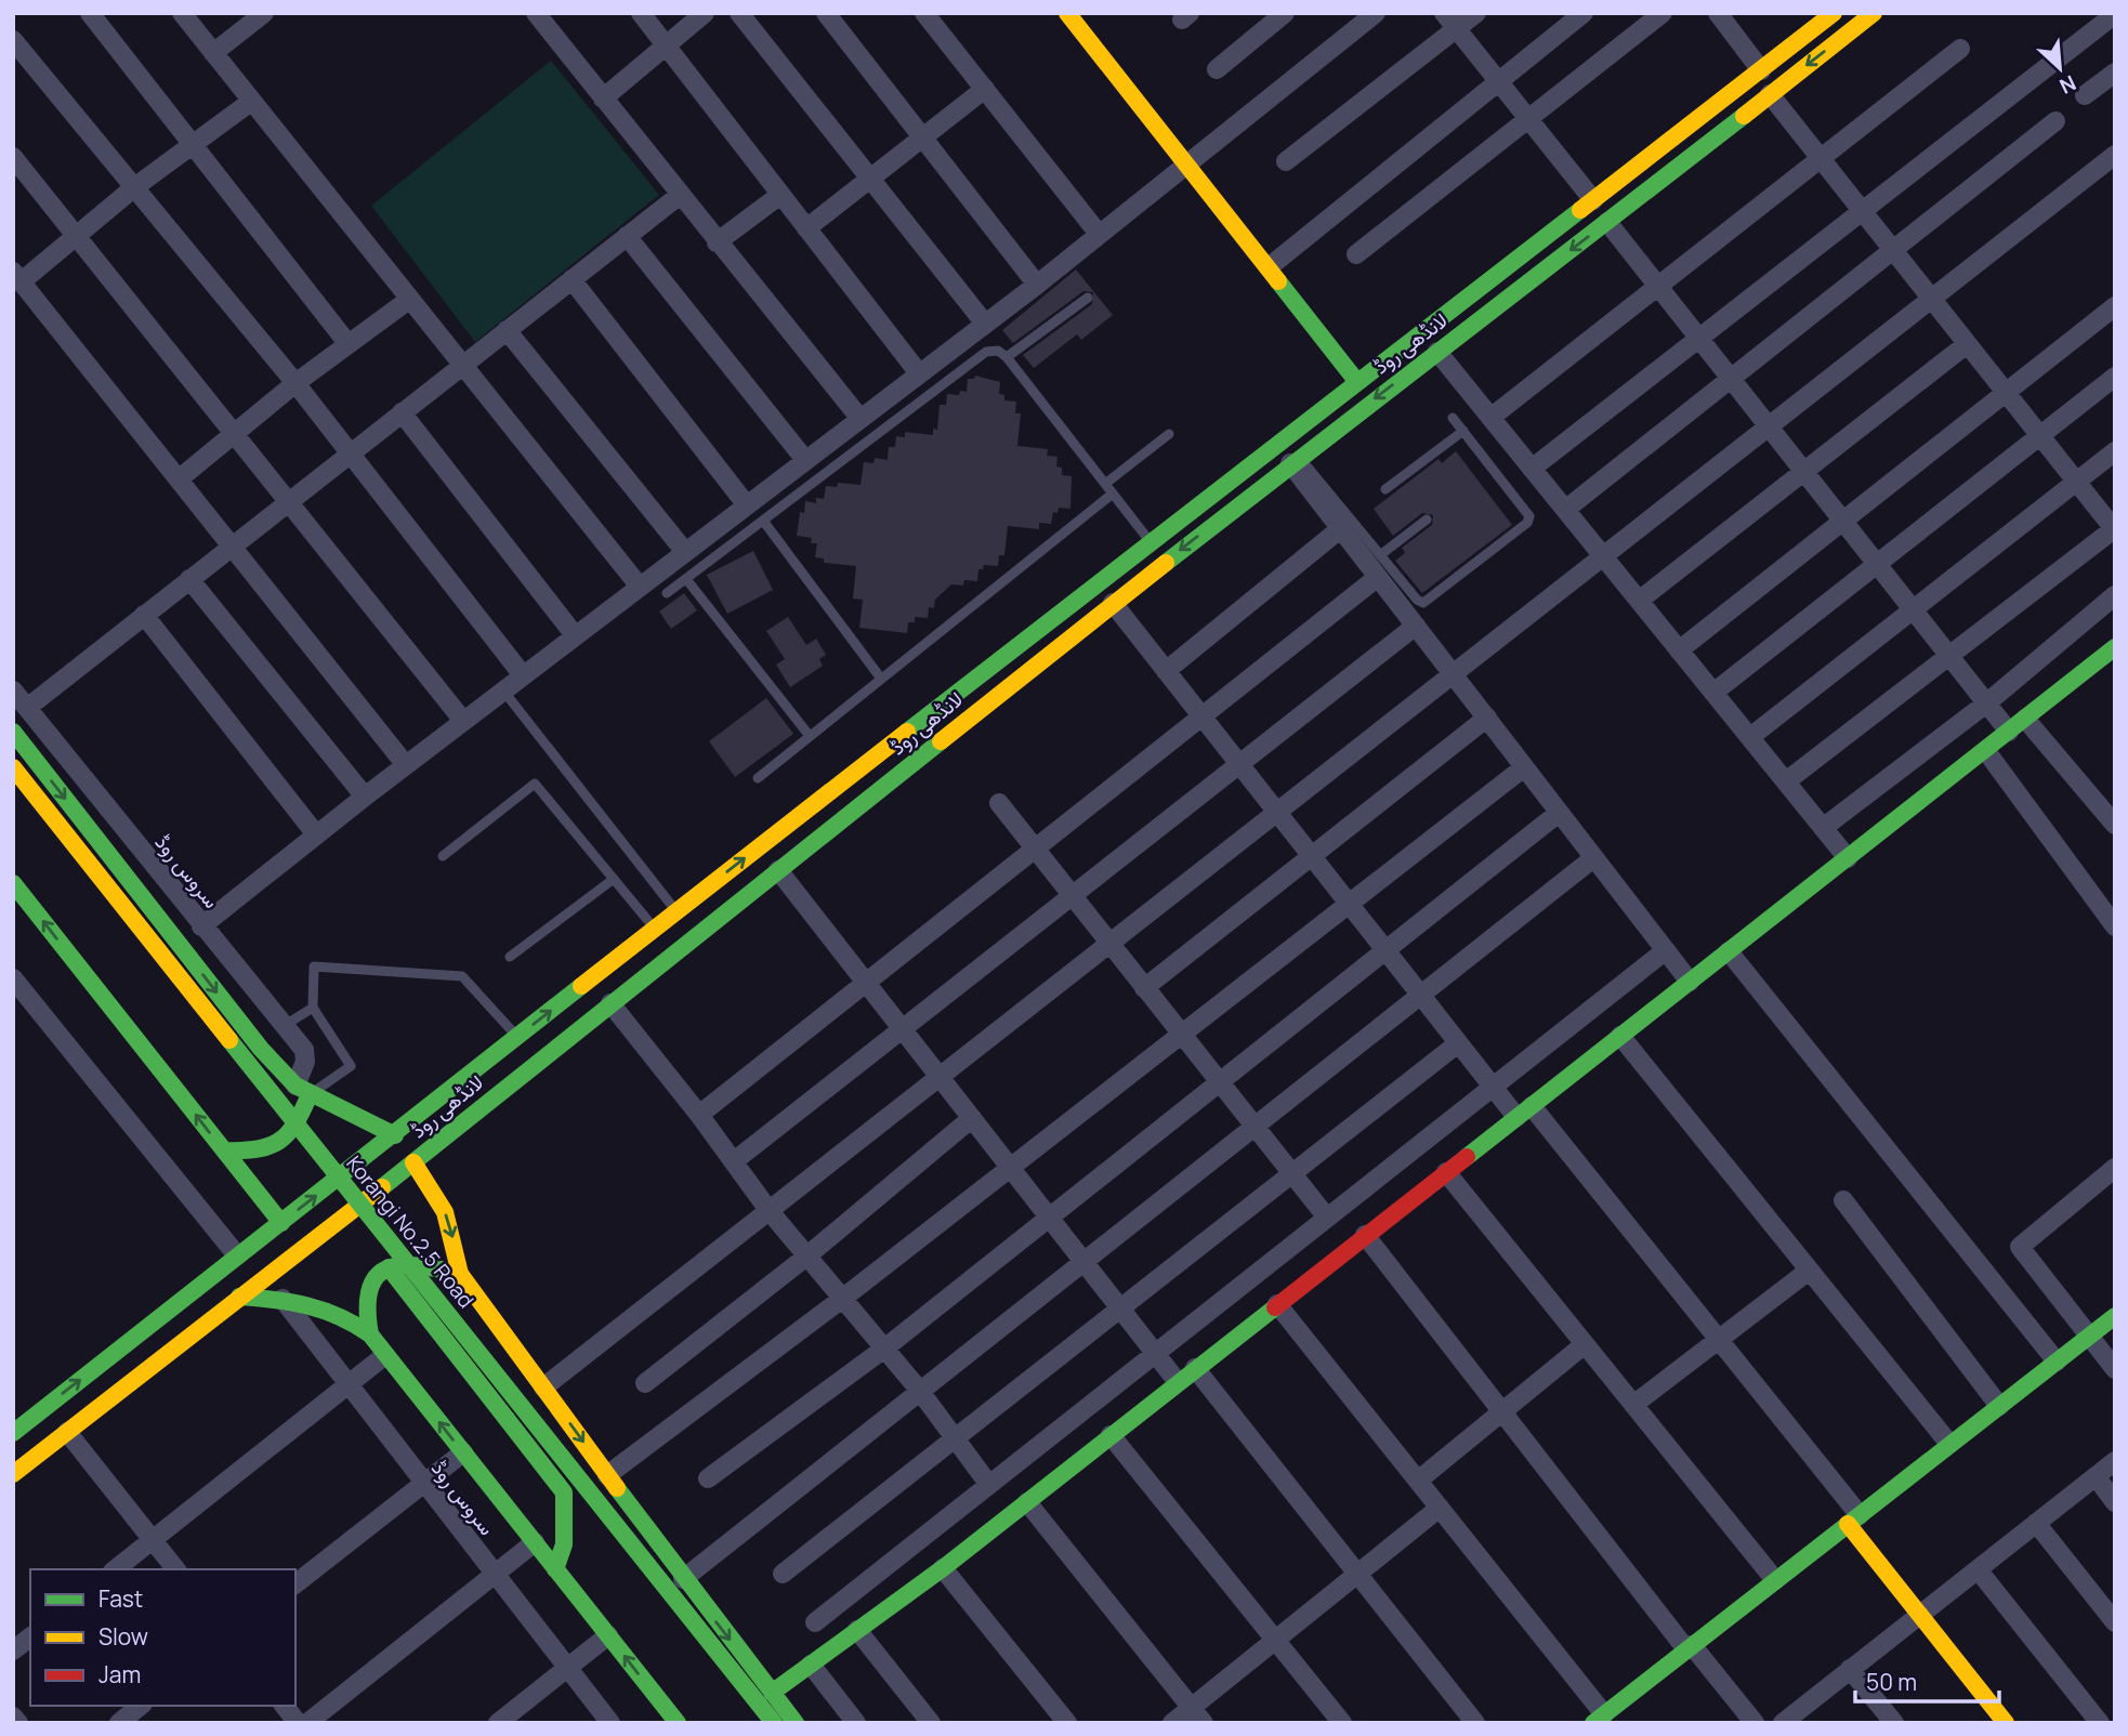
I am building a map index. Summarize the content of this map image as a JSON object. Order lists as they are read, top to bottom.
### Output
{
  "streets": {
    "main road": ["لانڈھی روڈ", "Korangi No.2.5 Road"],
    "street": ["سروس روڈ"]
  },
  "legend": ["Fast", "Slow", "Jam"],
  "scale_bar": "50 m",
  "north": "bottom right"
}
